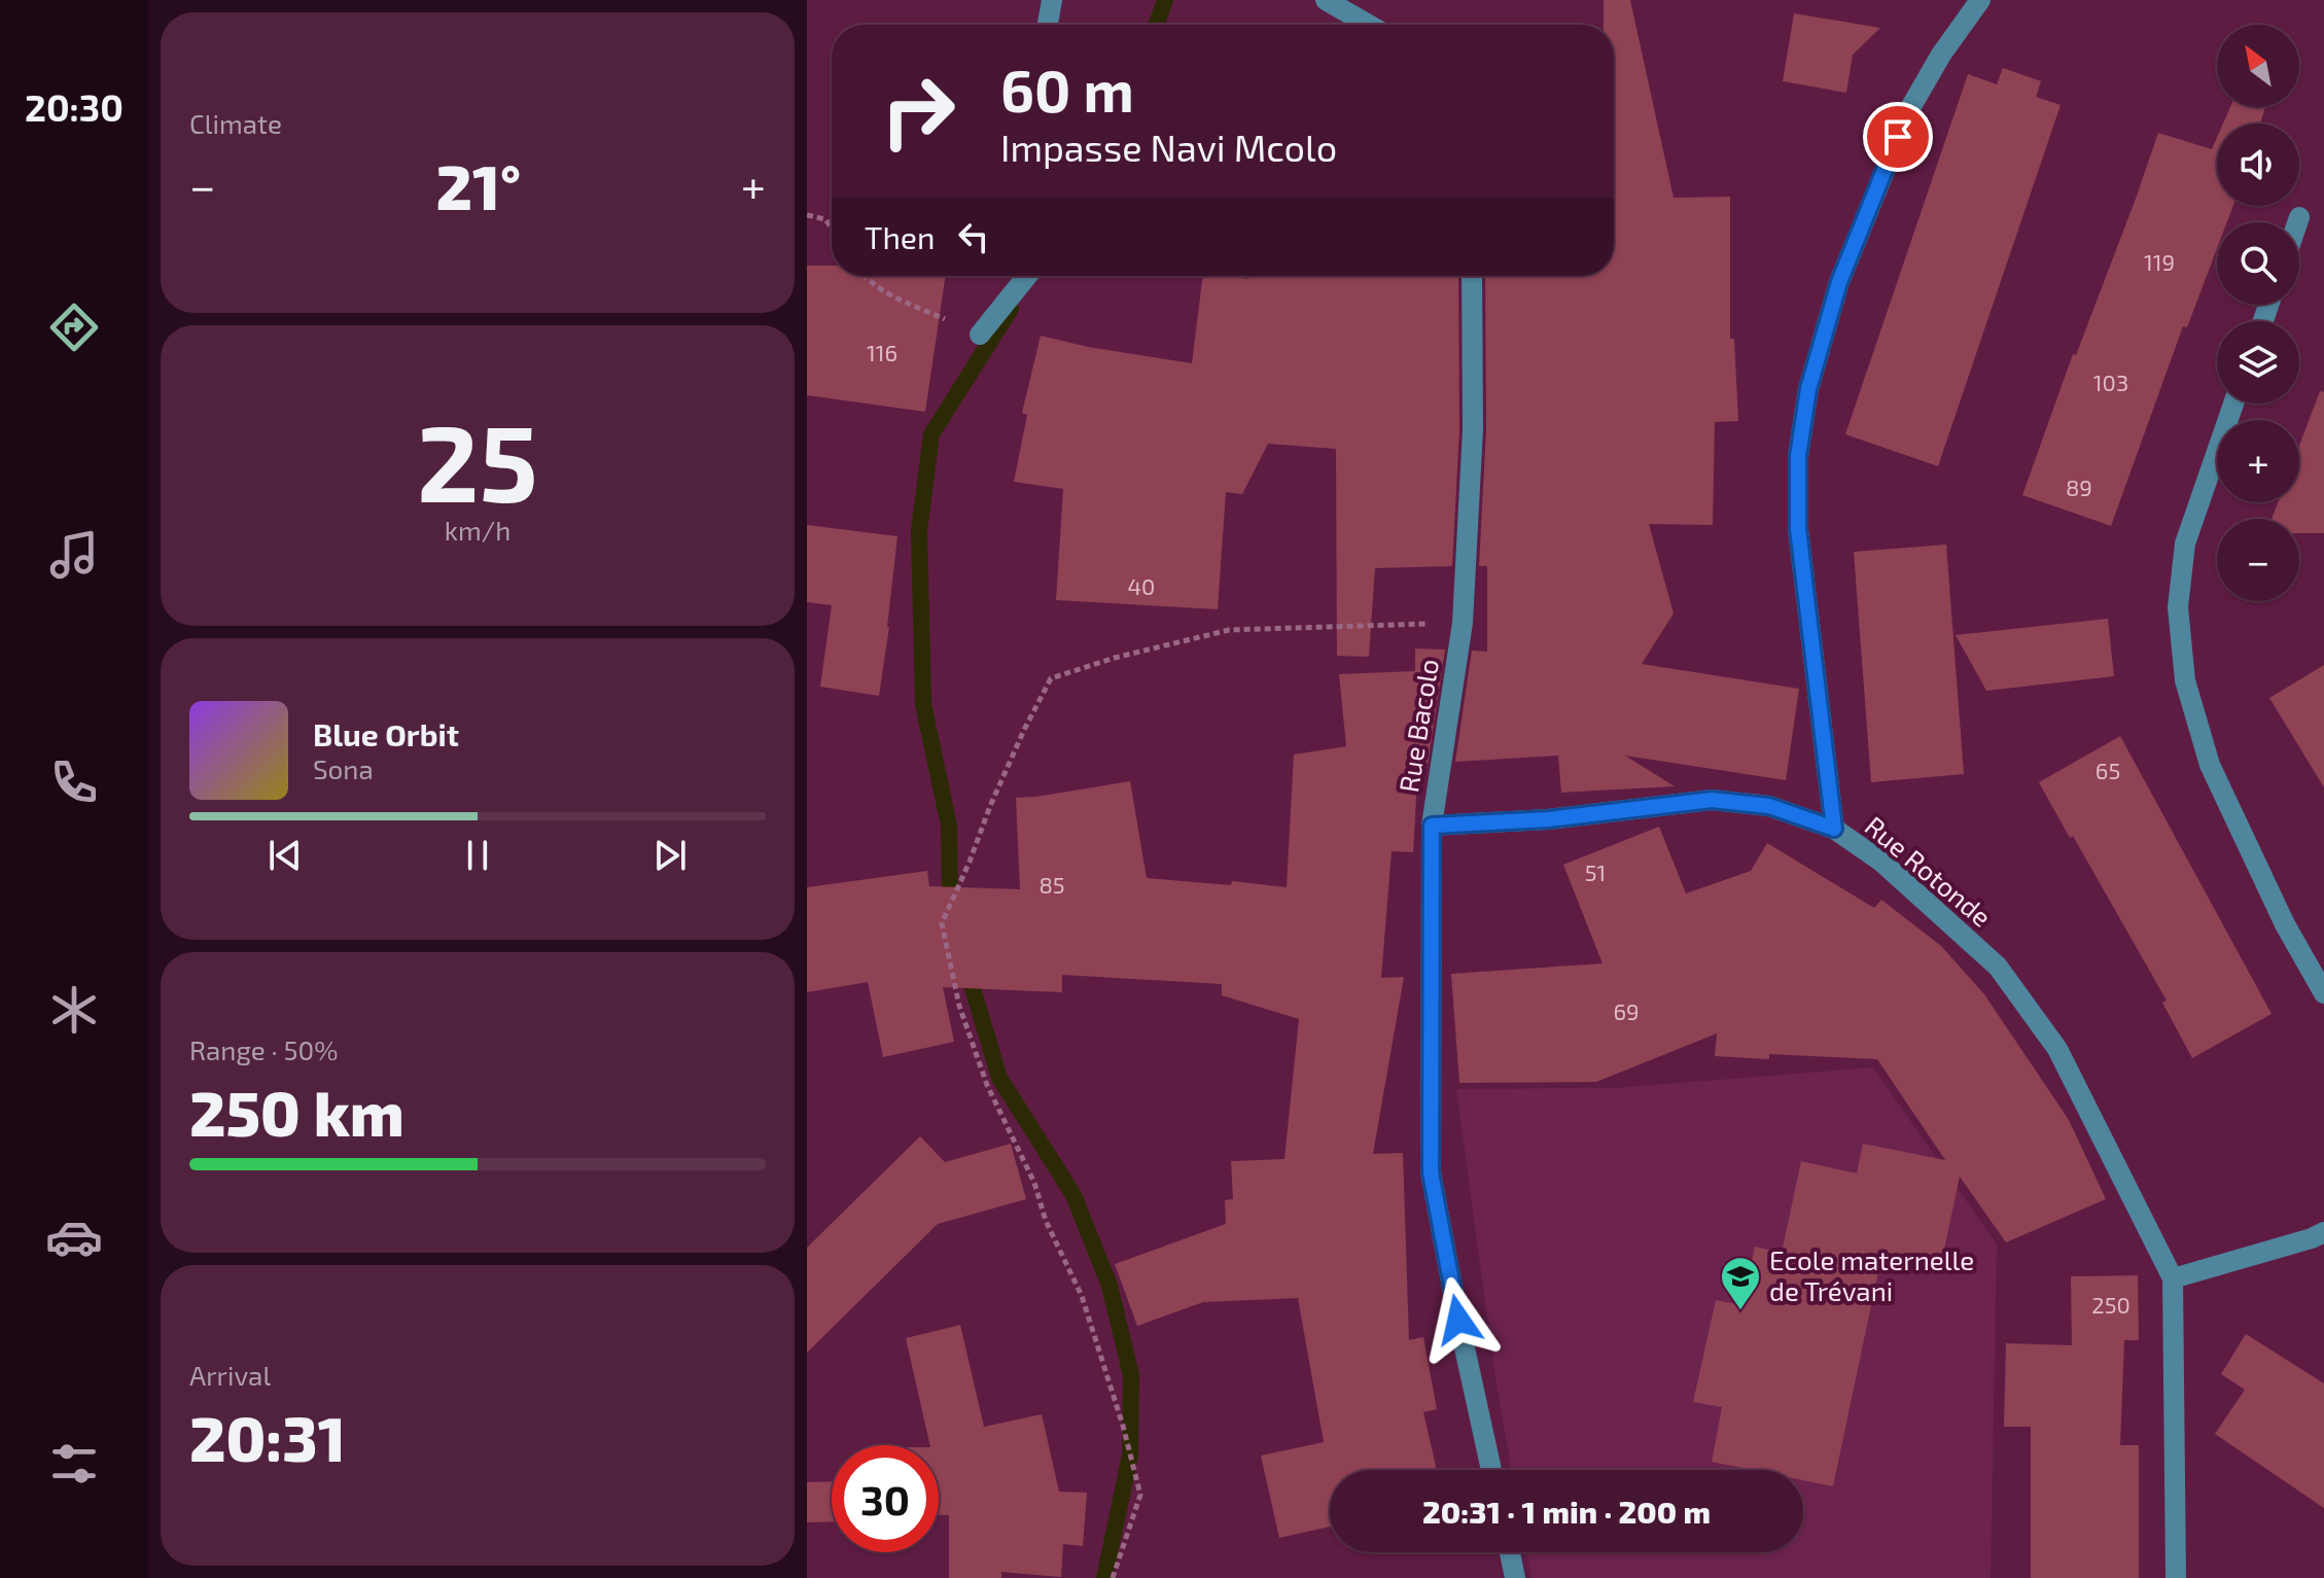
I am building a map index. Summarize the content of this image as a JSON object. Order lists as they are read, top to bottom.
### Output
{
  "streets": {
    "street": ["Rue Bacolo", "Rue Rotonde"]
  },
  "places": {
    "school or university": ["Ecole maternelle de Trévani"]
  },
  "house_numbers": [
    "119",
    "116",
    "103",
    "89",
    "40",
    "65",
    "51",
    "85",
    "69",
    "250"
  ],
  "north": "top left",
  "page": {
    "tabs": "20:30",
    "tile": [
      "Climate",
      ["25", "km/h"],
      ["Range · 50%", "250 km"],
      ["Arrival", "20:31"]
    ],
    "map_buttons": ["+", "−"],
    "turn": ["60 m", "Impasse Navi Mcolo"],
    "heat": ["−", "21°", "+"],
    "then": "Then",
    "song": ["Blue Orbit", "Sona"],
    "limit": "30",
    "trip": "20:31 · 1 min · 200 m"
  }
}
